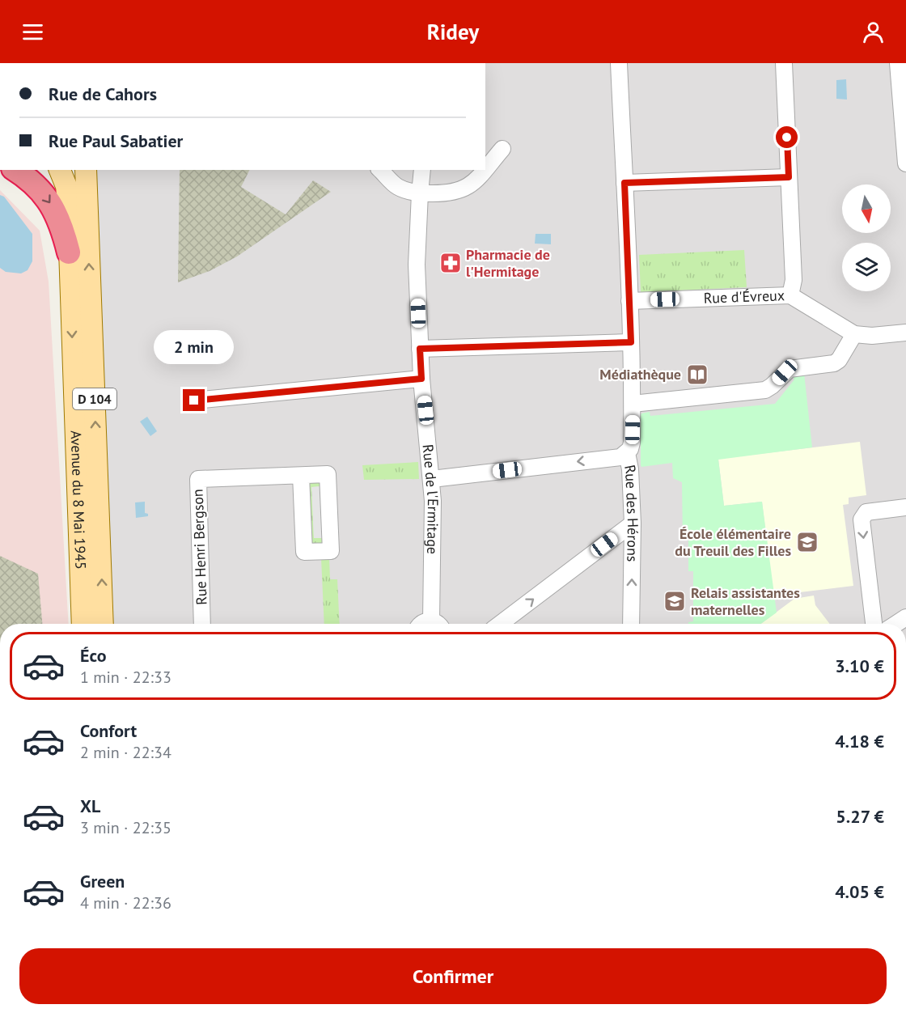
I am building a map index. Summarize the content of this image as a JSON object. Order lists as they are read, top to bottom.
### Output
{
  "streets": {
    "main road": ["D 104", "Avenue du 8 Mai 1945"],
    "street": [
      "Rue d'Évreux",
      "Rue de l'Ermitage",
      "Rue des Hérons",
      "Rue Henri Bergson"
    ]
  },
  "crossings": [
    ["Rue d'Évreux", "Rue des Hérons"]
  ],
  "places": {
    "pharmacy": ["Pharmacie de l'Hermitage"],
    "library": ["Médiathèque"],
    "school or university": ["École élémentaire du Treuil des Filles", "Relais assistantes maternelles"]
  },
  "north": "bottom",
  "page": {
    "header": "Ridey",
    "banner": ["Rue de Cahors", "Rue Paul Sabatier"],
    "bubble": "2 min",
    "list": [
      {
        "name": "Éco",
        "note": "1 min · 22:33",
        "value": "3.10 €"
      },
      {
        "name": "Confort",
        "note": "2 min · 22:34",
        "value": "4.18 €"
      },
      {
        "name": "XL",
        "note": "3 min · 22:35",
        "value": "5.27 €"
      },
      {
        "name": "Green",
        "note": "4 min · 22:36",
        "value": "4.05 €"
      }
    ],
    "buttons": "Confirmer"
  }
}
